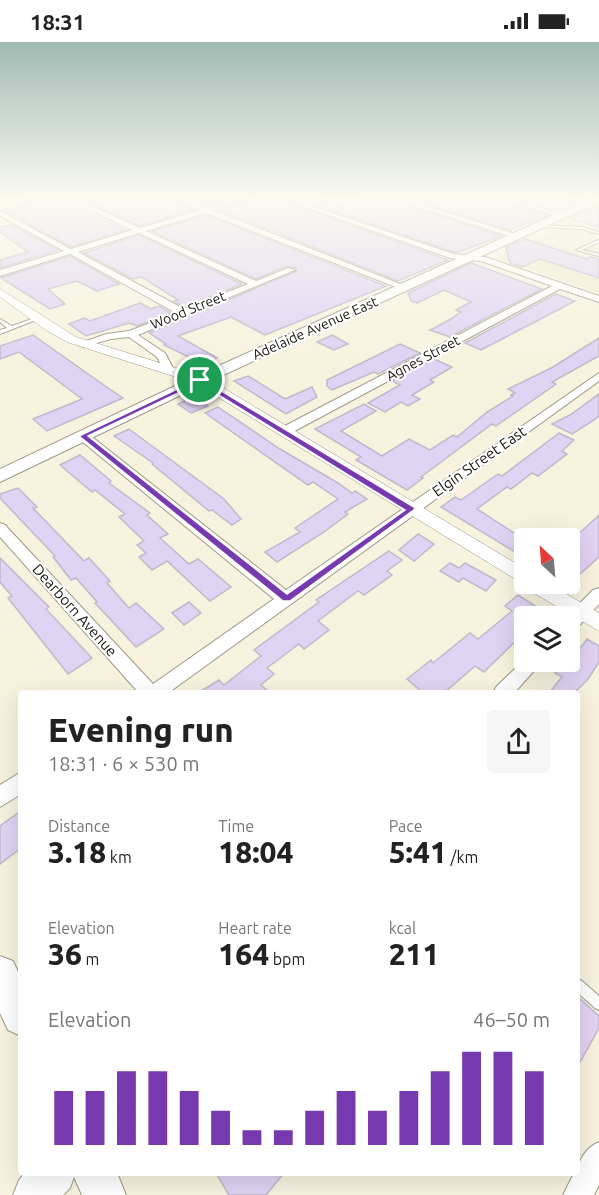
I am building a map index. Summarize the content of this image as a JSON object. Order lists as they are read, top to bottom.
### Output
{
  "streets": {
    "main road": ["Adelaide Avenue East"],
    "street": [
      "Wood Street",
      "Agnes Street",
      "Elgin Street East",
      "Dearborn Avenue"
    ]
  },
  "north": "top left",
  "page": {
    "status": "18:31",
    "heading": ["Evening run", "18:31 · 6 × 530 m"],
    "stats": [
      ["Distance", "3.18 km"],
      ["Time", "18:04"],
      ["Pace", "5:41 /km"],
      ["Elevation", "36 m"],
      ["Heart rate", "164 bpm"],
      ["kcal", "211"]
    ],
    "chart": ["Elevation", "46–50 m"]
  }
}
